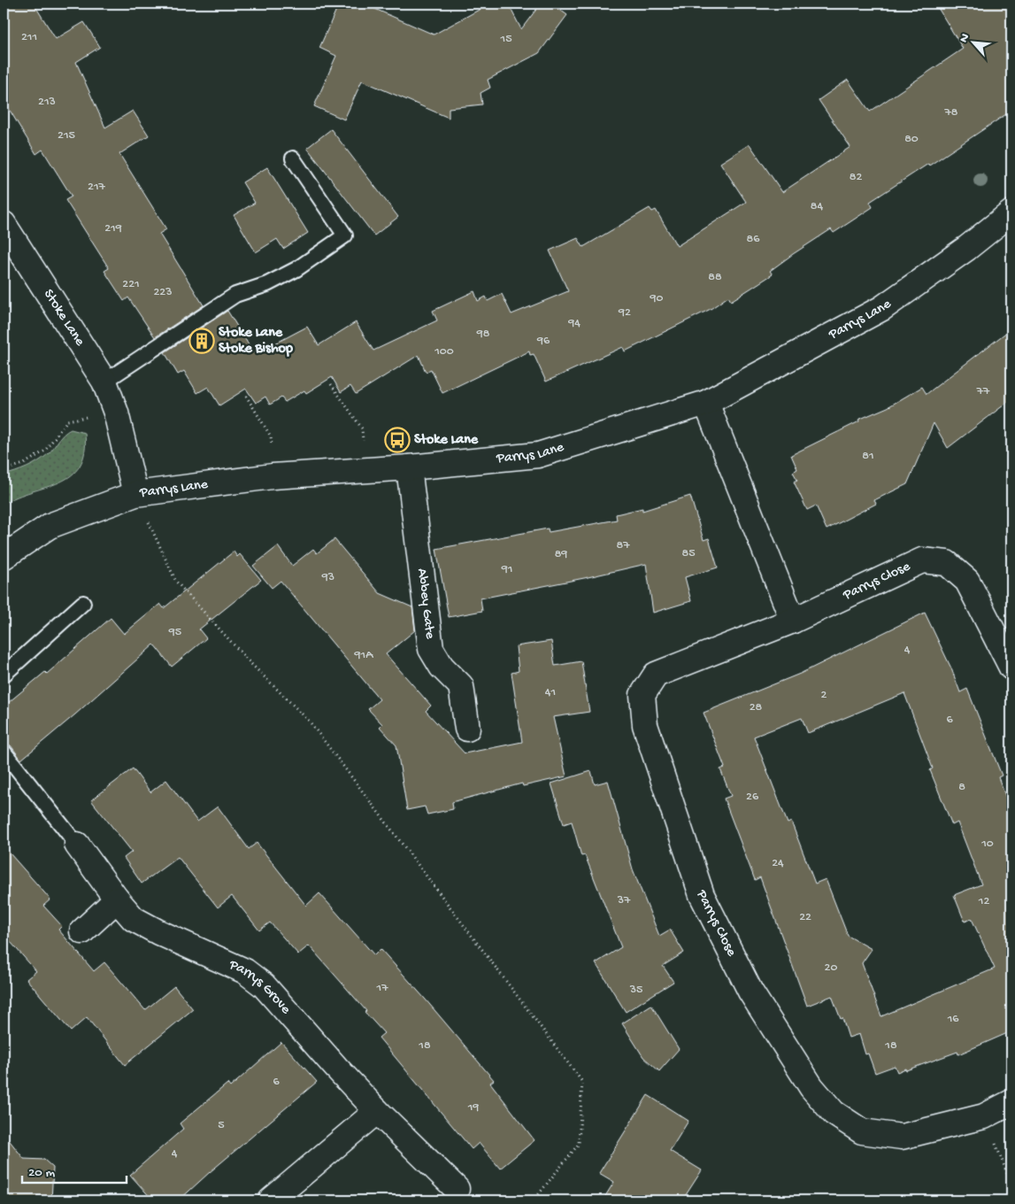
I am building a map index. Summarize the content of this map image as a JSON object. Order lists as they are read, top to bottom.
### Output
{
  "streets": {
    "street": [
      "Stoke Lane",
      "Parrys Lane",
      "Parrys Close",
      "Abbey Gate",
      "Parrys Grove"
    ]
  },
  "crossings": [
    ["Stoke Lane", "Parrys Lane"],
    ["Parrys Lane", "Abbey Gate"]
  ],
  "places": {
    "building": ["Stoke Lane Stoke Bishop"],
    "bus stop": ["Stoke Lane"]
  },
  "house_numbers": [
    "211",
    "15",
    "213",
    "78",
    "215",
    "80",
    "82",
    "217",
    "84",
    "219",
    "86",
    "88",
    "221",
    "223",
    "90",
    "92",
    "94",
    "98",
    "96",
    "100",
    "77",
    "81",
    "87",
    "85",
    "89",
    "91",
    "93",
    "95",
    "4",
    "91A",
    "41",
    "2",
    "28",
    "6",
    "8",
    "26",
    "10",
    "24",
    "37",
    "12",
    "22",
    "20",
    "17",
    "35",
    "16",
    "18",
    "18",
    "6",
    "19",
    "5",
    "4"
  ],
  "scale_bar": "20 m",
  "north": "top left"
}
